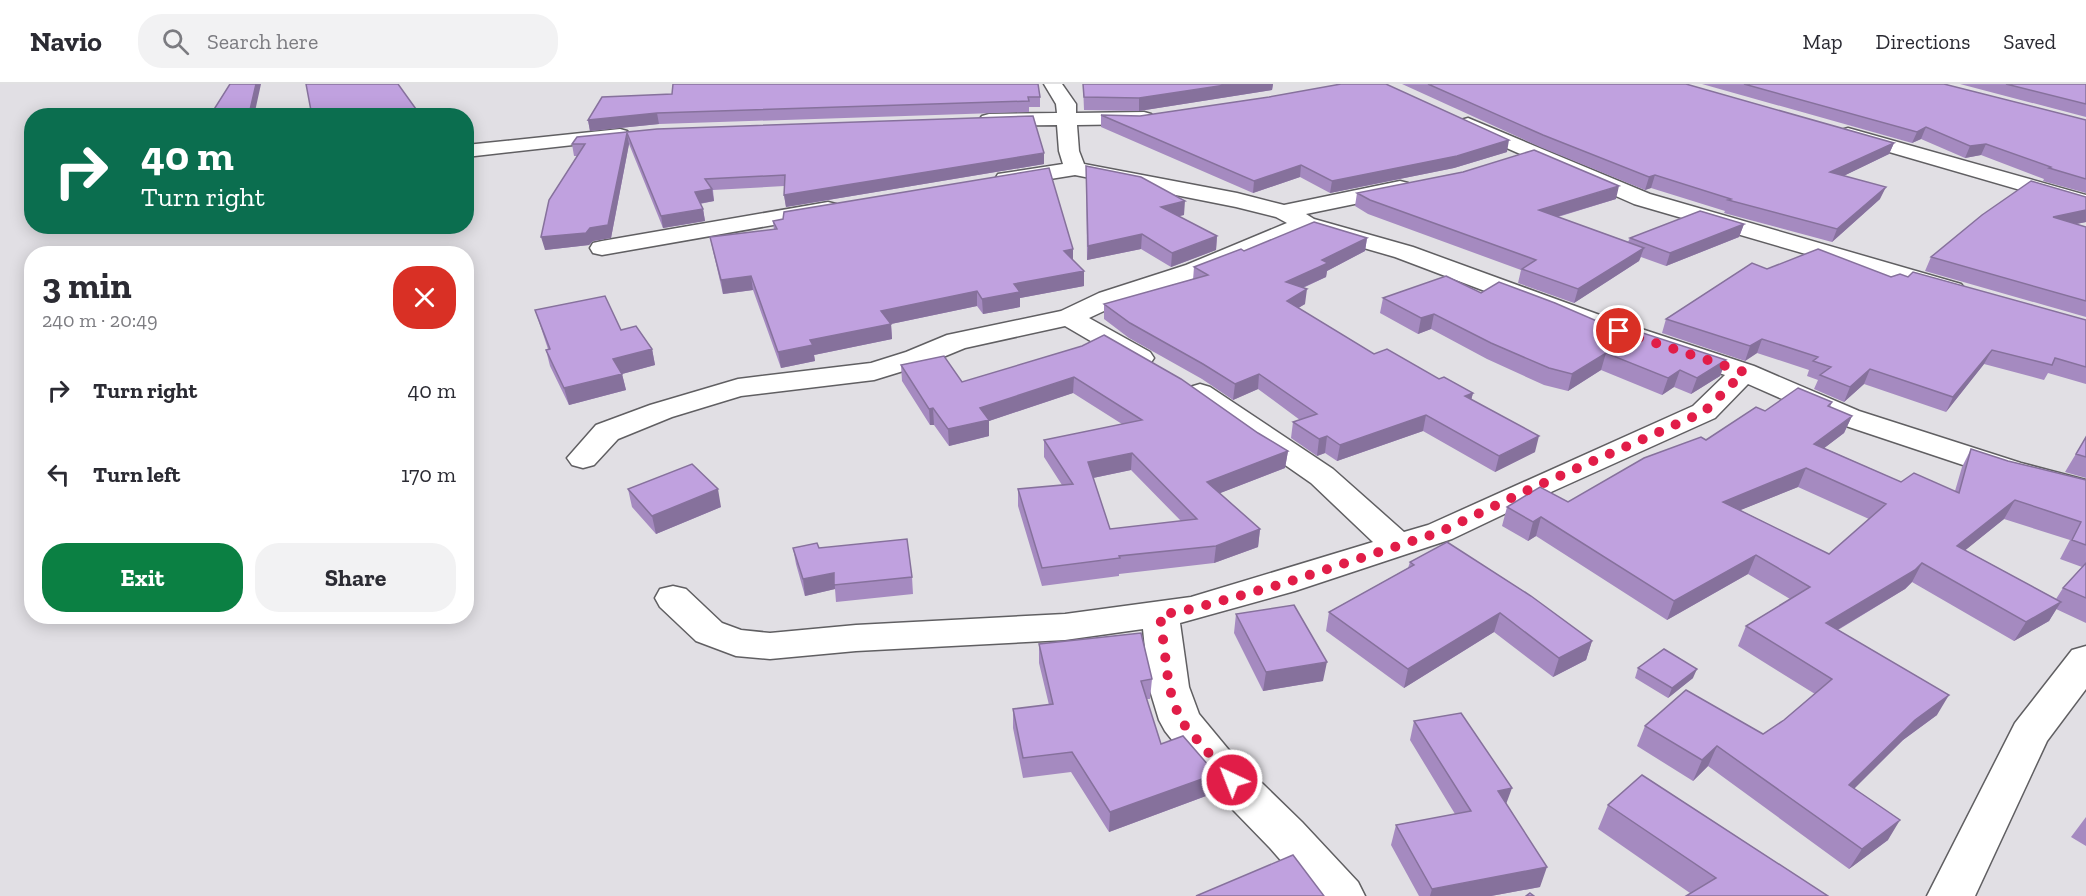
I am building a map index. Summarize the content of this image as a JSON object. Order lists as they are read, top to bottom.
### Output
{
  "page": {
    "header": "Navio",
    "search": "Search here",
    "nav": ["Map", "Directions", "Saved"],
    "turn": ["40 m", "Turn right"],
    "heading": ["3 min", "240 m · 20:49"],
    "list": [
      {
        "name": "Turn right",
        "value": "40 m"
      },
      {
        "name": "Turn left",
        "value": "170 m"
      }
    ],
    "buttons": ["Exit", "Share"]
  }
}
